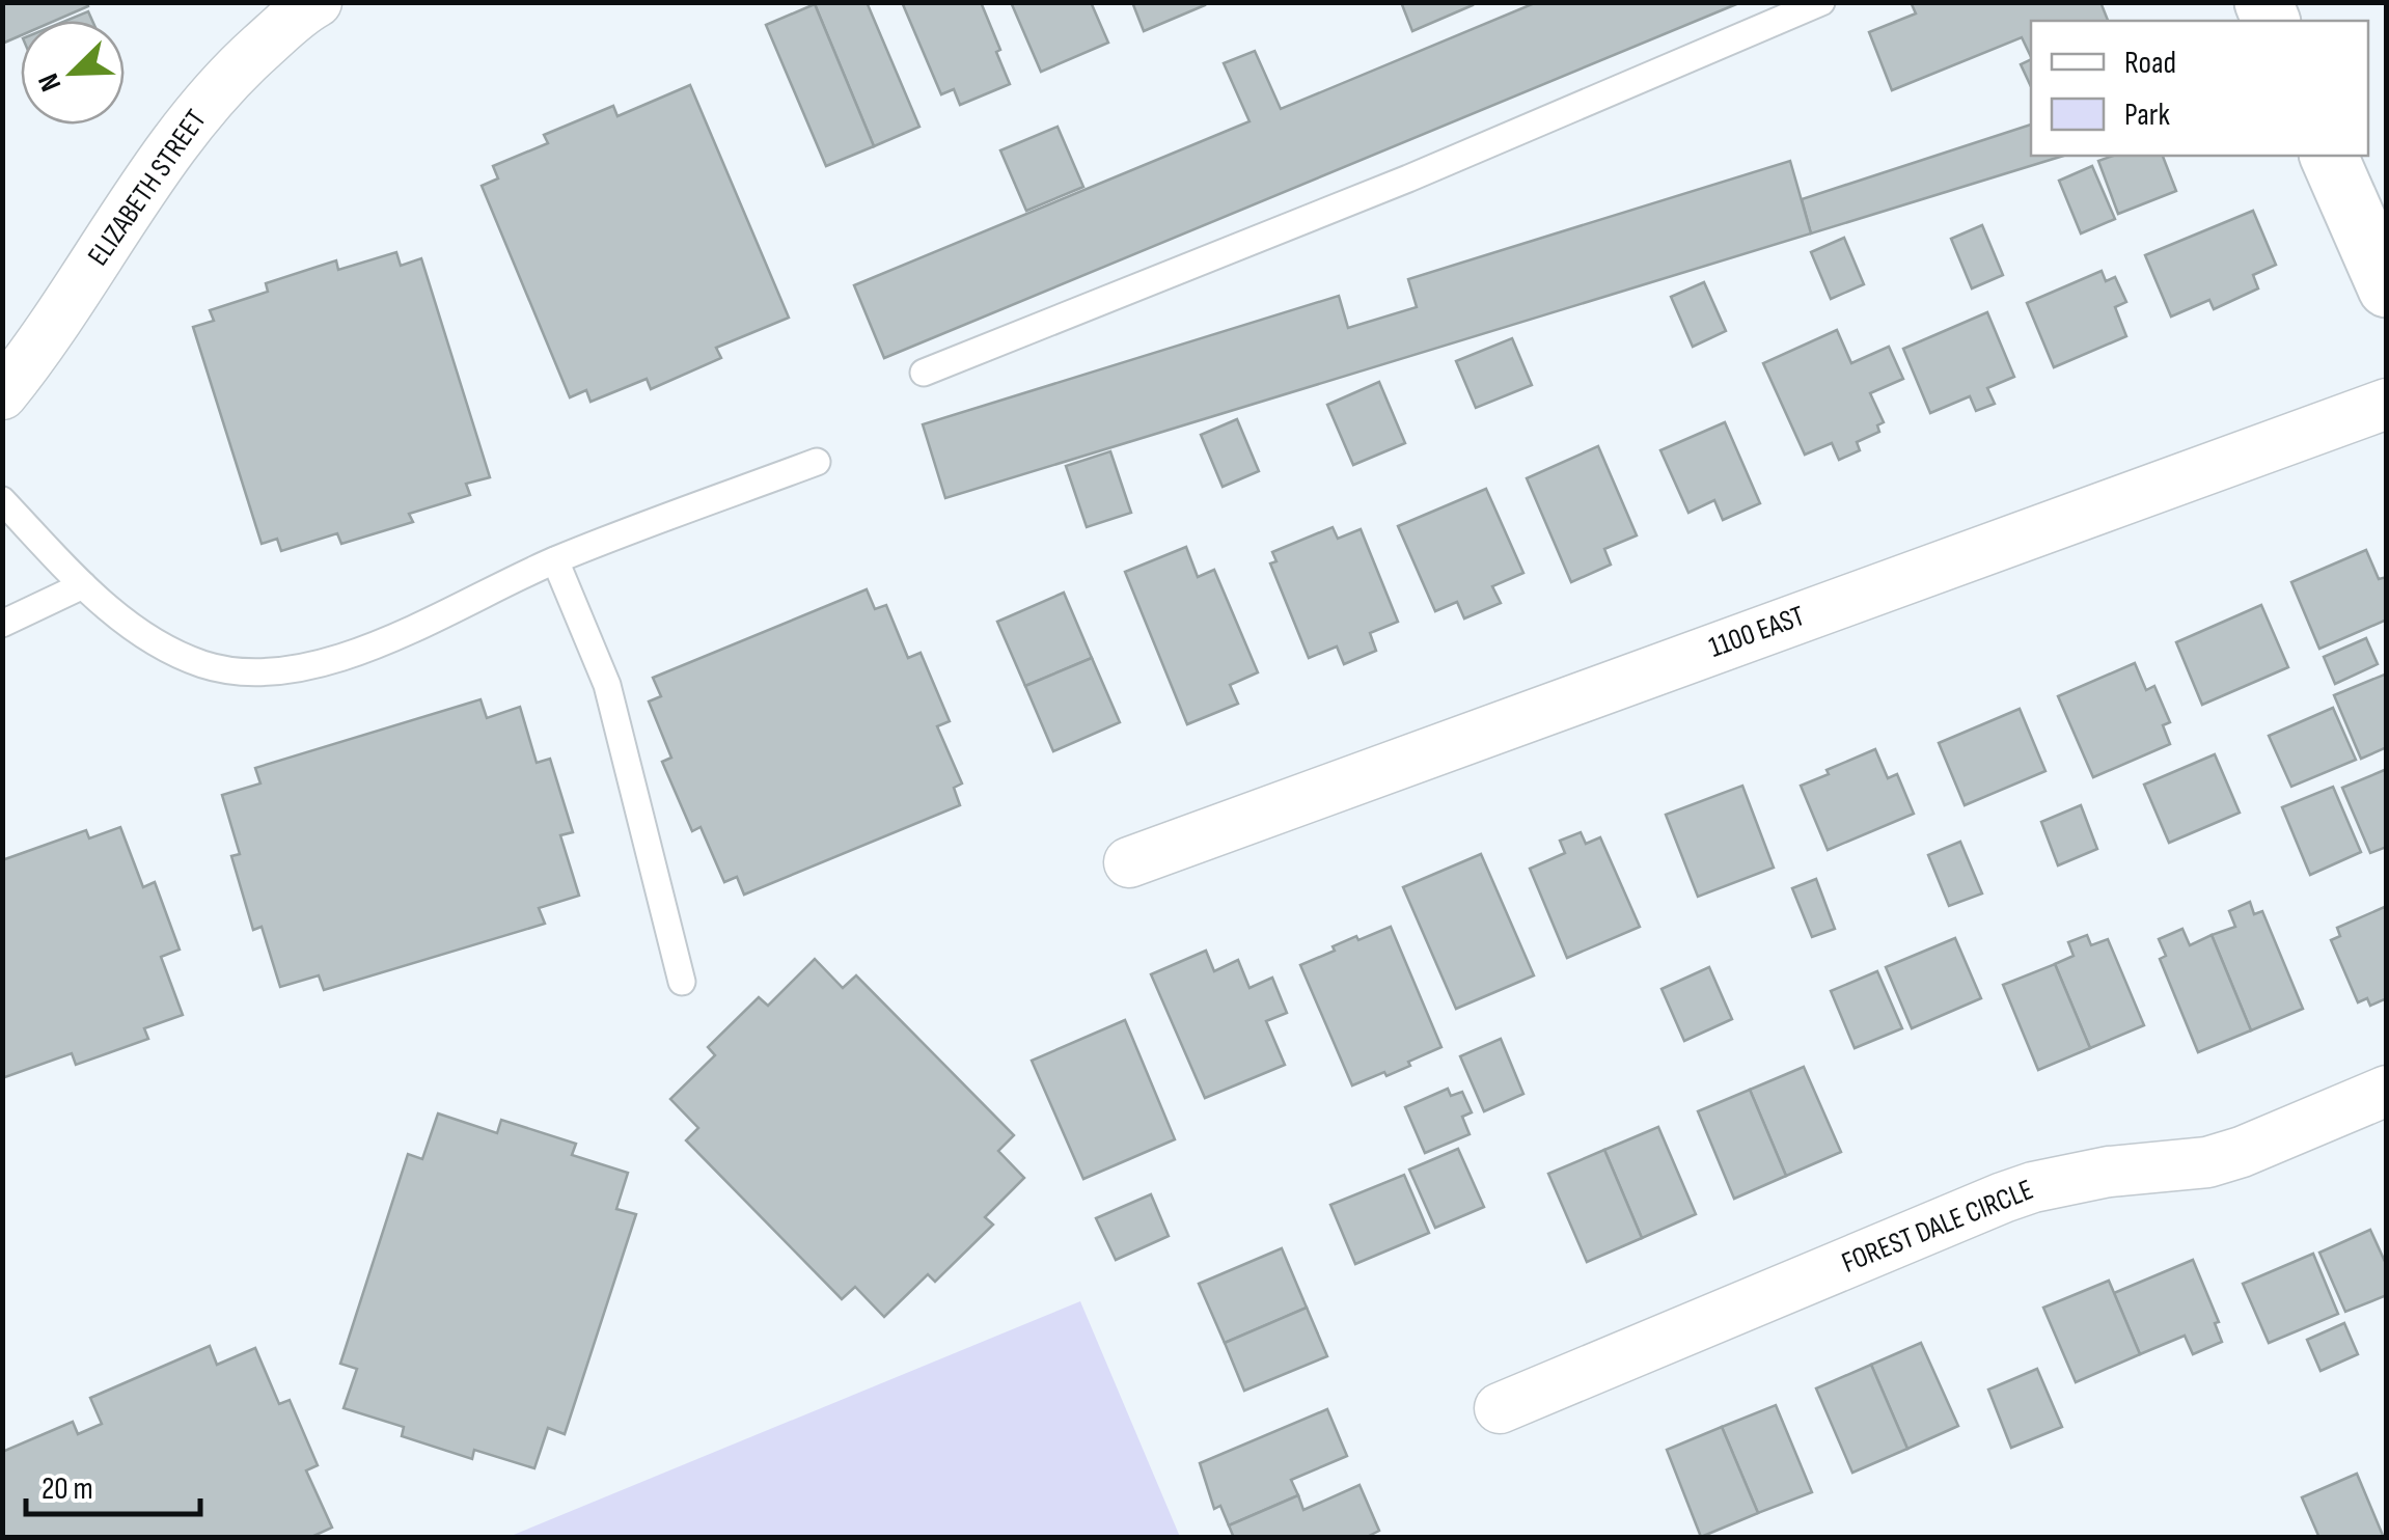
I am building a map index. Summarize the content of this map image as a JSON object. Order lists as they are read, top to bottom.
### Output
{
  "streets": {
    "street": ["ELIZABETH STREET", "1100 EAST", "FOREST DALE CIRCLE"]
  },
  "legend": ["Road", "Park"],
  "scale_bar": "20 m",
  "north": "bottom left"
}
